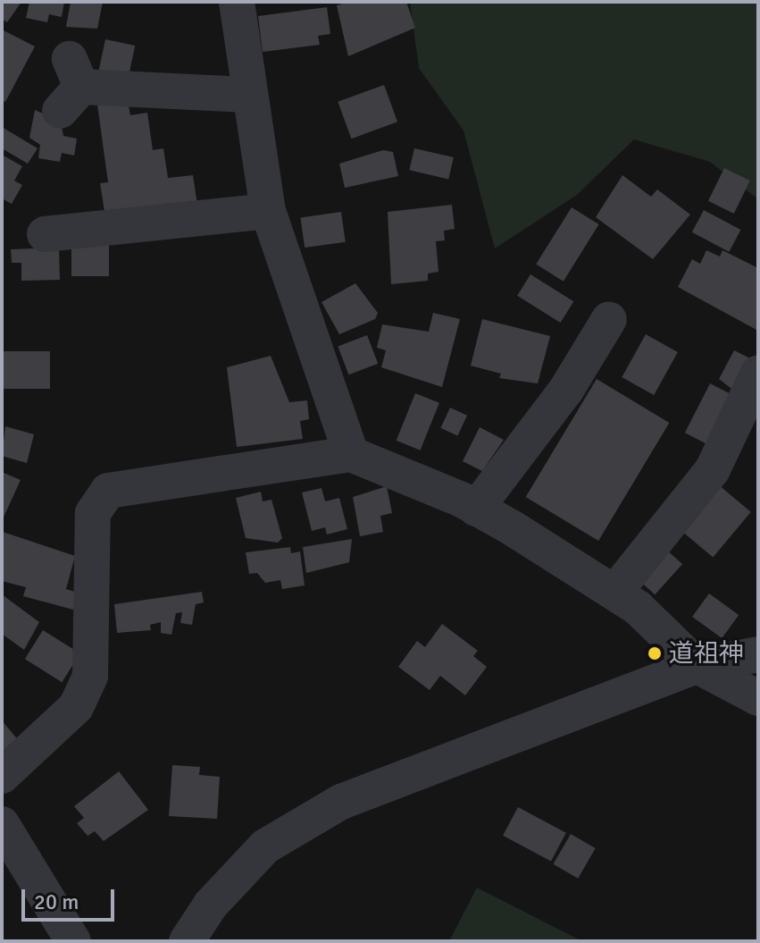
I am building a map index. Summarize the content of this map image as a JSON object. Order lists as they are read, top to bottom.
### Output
{
  "places": ["道祖神"],
  "scale_bar": "20 m"
}
